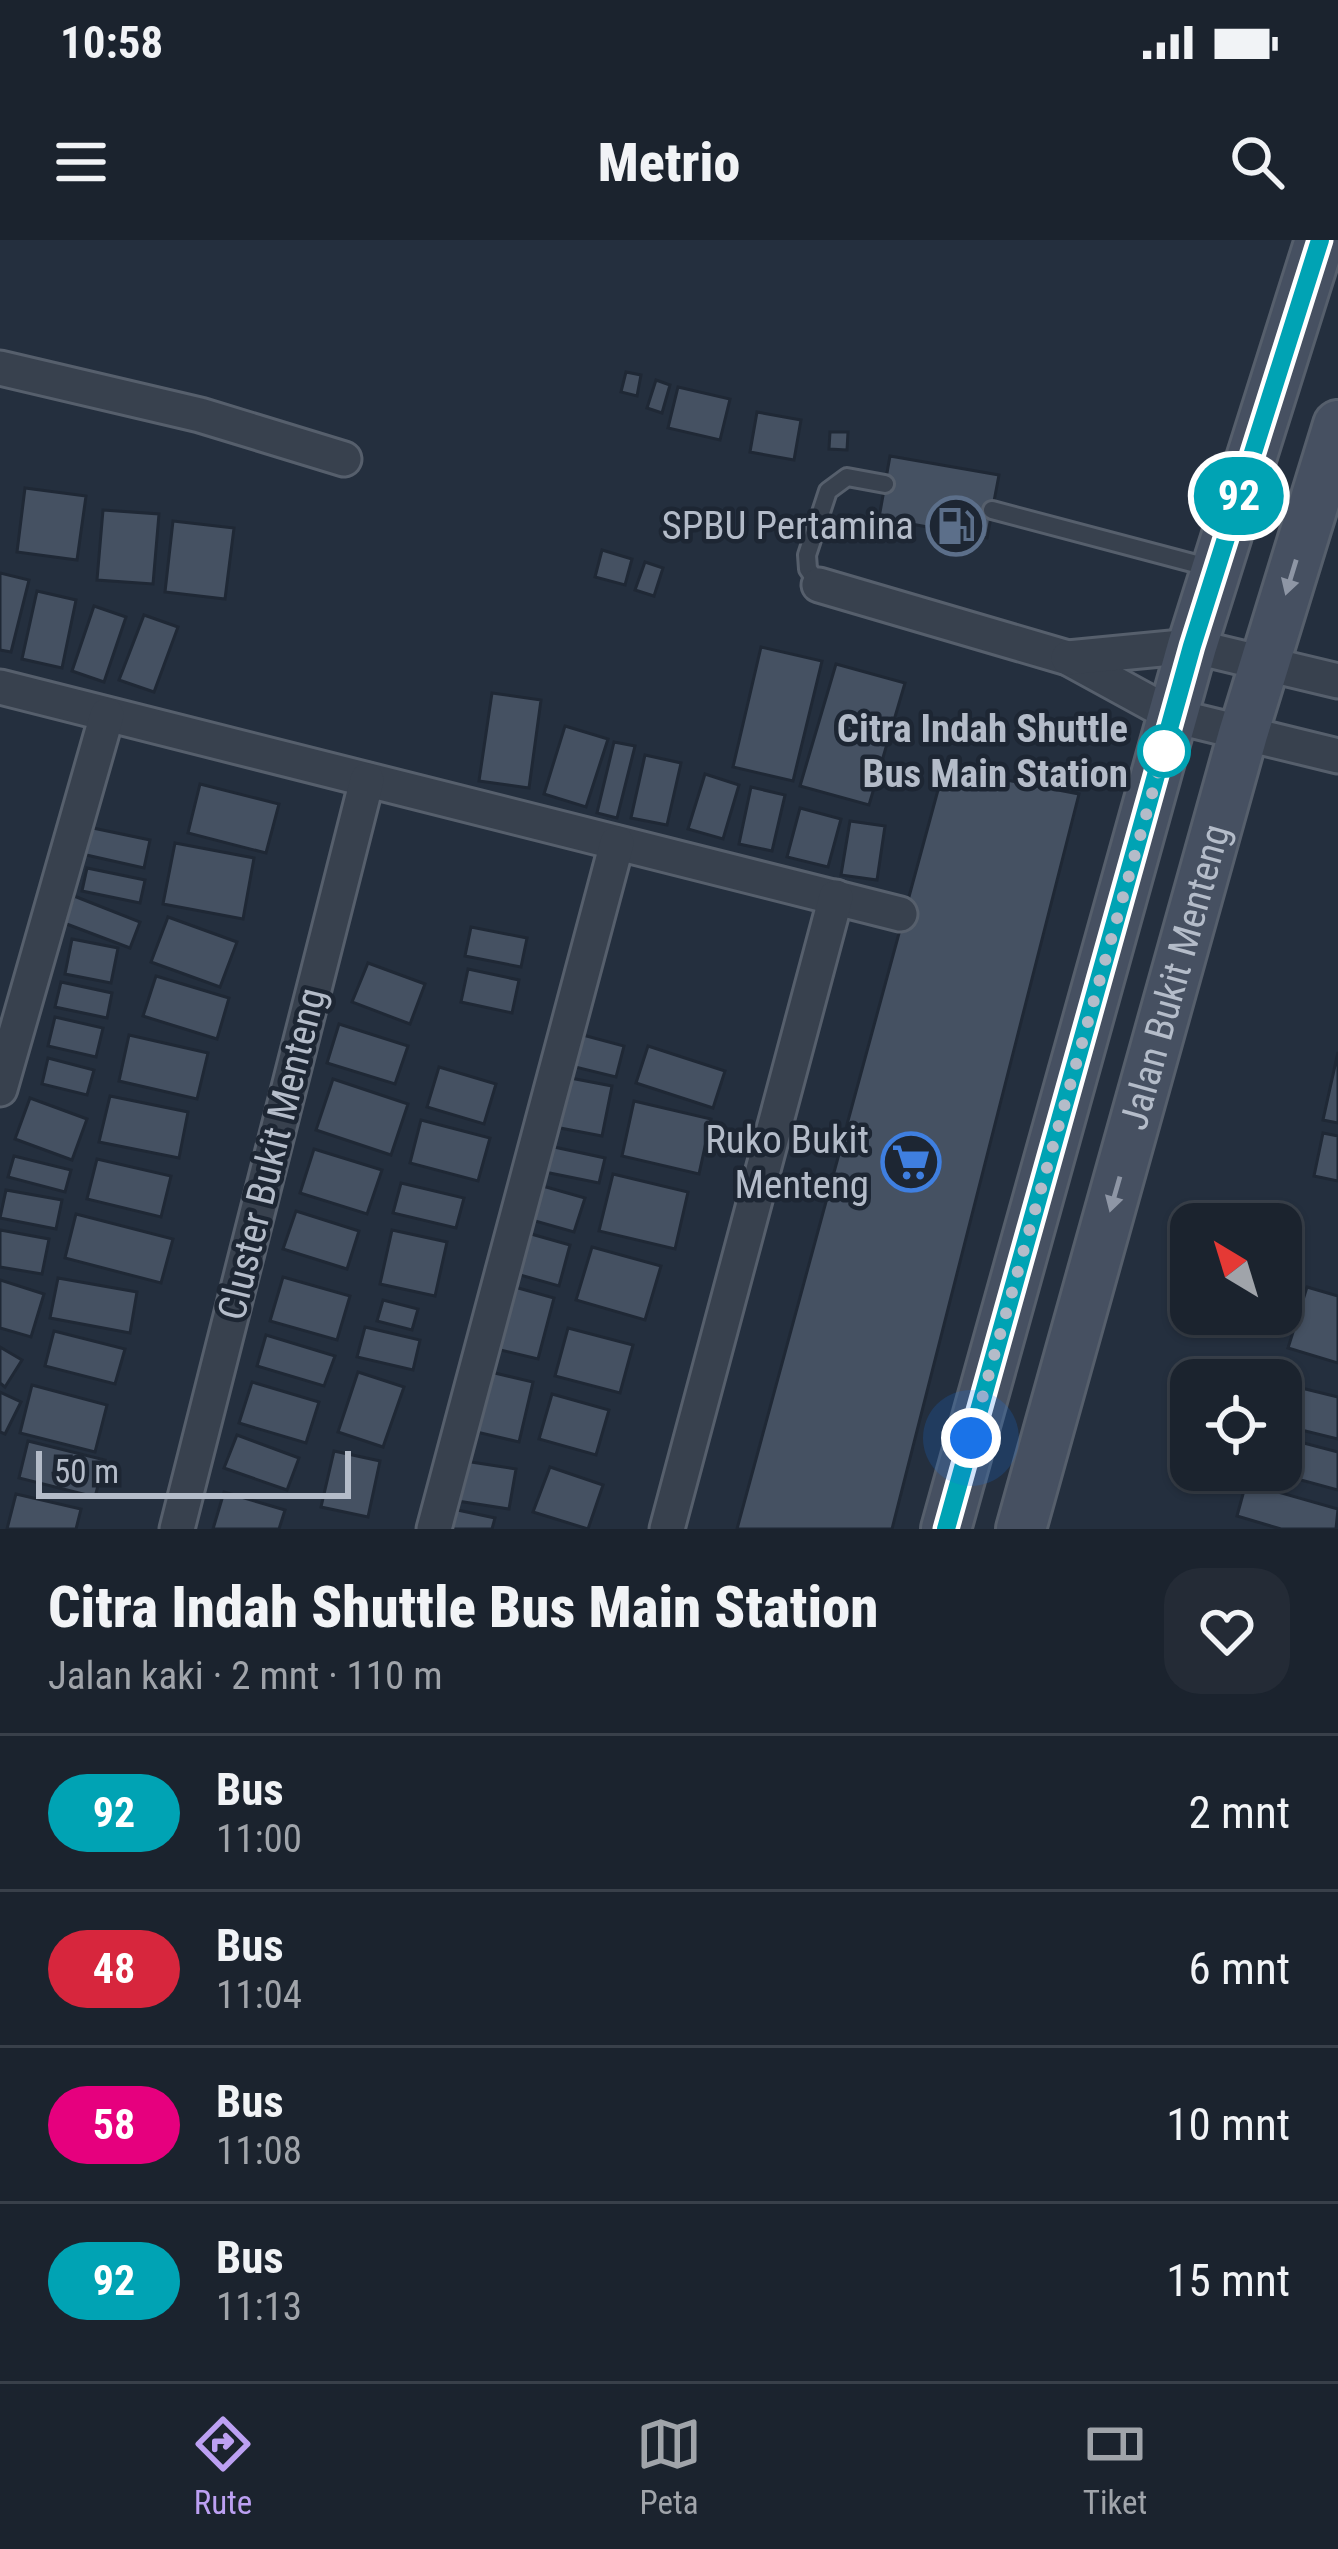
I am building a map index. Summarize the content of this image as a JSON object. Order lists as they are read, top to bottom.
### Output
{
  "streets": {
    "street": ["Jalan Bukit Menteng", "Cluster Bukit Menteng"]
  },
  "places": {
    "fuel station": ["SPBU Pertamina"],
    "other": ["Citra Indah Shuttle Bus Main Station"],
    "supermarket": ["Ruko Bukit Menteng"]
  },
  "lines": ["bus line 92"],
  "scale_bar": "50 m",
  "north": "top left",
  "page": {
    "status": "10:58",
    "header": "Metrio",
    "on_map": "92",
    "scale": "50 m",
    "heading": ["Citra Indah Shuttle Bus Main Station", "Jalan kaki · 2 mnt · 110 m"],
    "list": [
      {
        "mark": "92",
        "name": "Bus",
        "note": "11:00",
        "value": "2 mnt"
      },
      {
        "mark": "48",
        "name": "Bus",
        "note": "11:04",
        "value": "6 mnt"
      },
      {
        "mark": "58",
        "name": "Bus",
        "note": "11:08",
        "value": "10 mnt"
      },
      {
        "mark": "92",
        "name": "Bus",
        "note": "11:13",
        "value": "15 mnt"
      }
    ],
    "tabs": ["Rute", "Peta", "Tiket"]
  }
}
